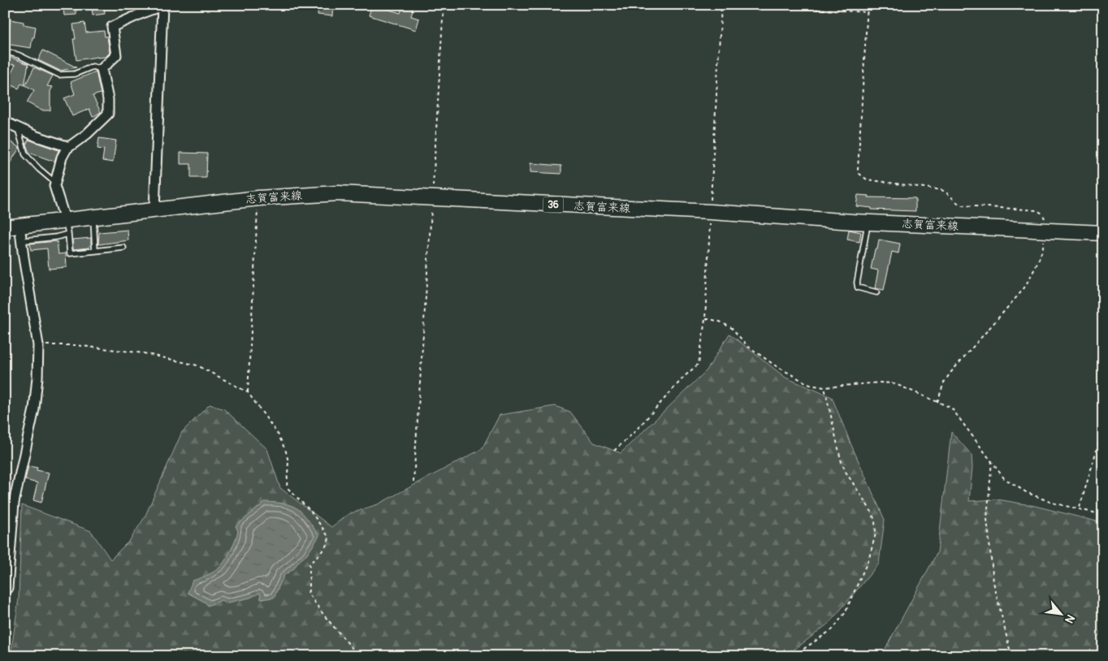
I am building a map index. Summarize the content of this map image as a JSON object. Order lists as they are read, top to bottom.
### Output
{
  "streets": {
    "main road": ["志賀富来線", "36"]
  },
  "north": "bottom right"
}
